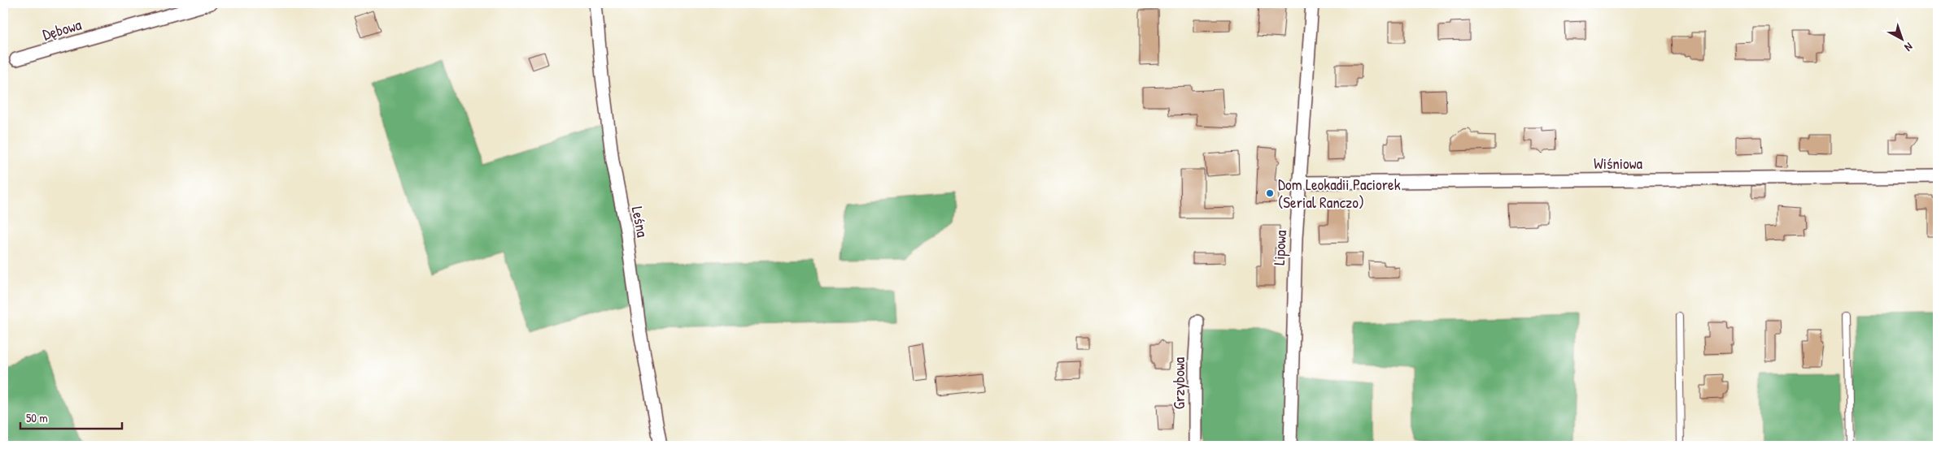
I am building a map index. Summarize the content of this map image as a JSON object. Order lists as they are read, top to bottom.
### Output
{
  "streets": {
    "street": [
      "Dębowa",
      "Wiśniowa",
      "Leśna",
      "Lipowa",
      "Grzybowa"
    ]
  },
  "crossings": [
    ["Wiśniowa", "Lipowa"]
  ],
  "places": ["Dom Leokadii Paciorek (Serial Ranczo)"],
  "scale_bar": "50 m",
  "north": "bottom right"
}
